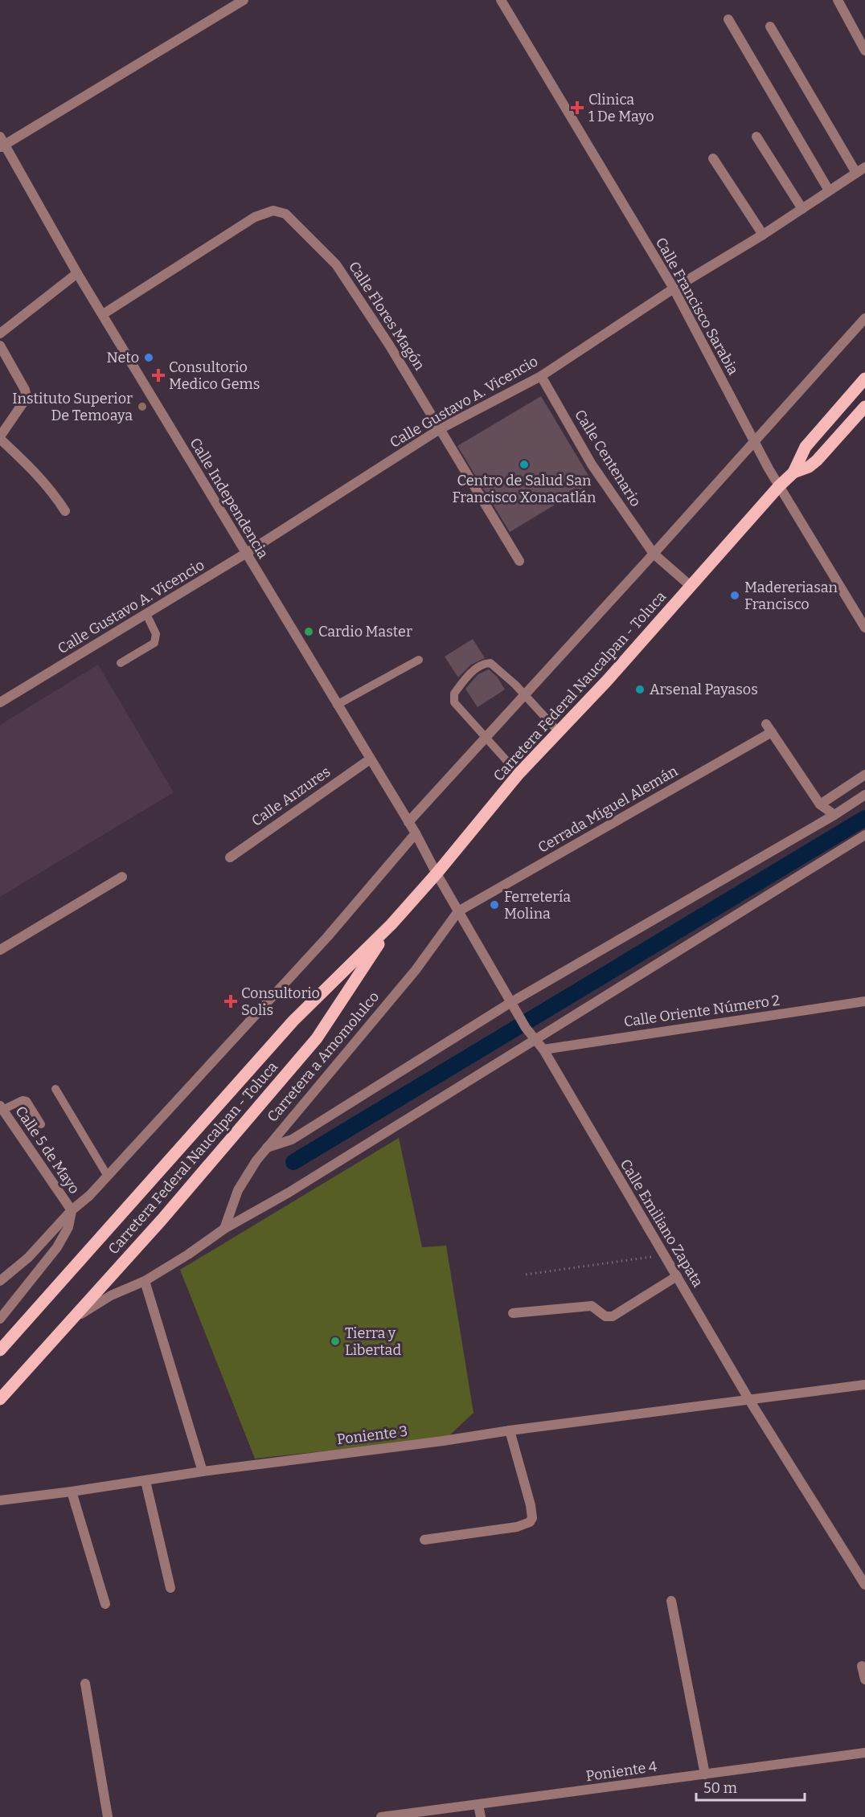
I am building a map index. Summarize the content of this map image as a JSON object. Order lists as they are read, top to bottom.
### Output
{
  "streets": {
    "main road": ["Carretera Federal Naucalpan - Toluca"],
    "street": [
      "Calle Francisco Sarabia",
      "Calle Flores Magón",
      "Calle Gustavo A. Vicencio",
      "Calle Centenario",
      "Calle Independencia",
      "Calle Anzures",
      "Cerrada Miguel Alemán",
      "Calle Oriente Número 2",
      "Carretera a Amomolulco",
      "Calle 5 de Mayo",
      "Calle Emiliano Zapata",
      "Poniente 3",
      "Poniente 4"
    ]
  },
  "crossings": [
    ["Calle Francisco Sarabia", "Calle Gustavo A. Vicencio"],
    ["Calle Francisco Sarabia", "Carretera Federal Naucalpan - Toluca"],
    ["Calle Flores Magón", "Calle Gustavo A. Vicencio"],
    ["Calle Flores Magón", "Calle Independencia"],
    ["Calle Gustavo A. Vicencio", "Calle Centenario"],
    ["Calle Gustavo A. Vicencio", "Calle Independencia"],
    ["Calle Centenario", "Carretera Federal Naucalpan - Toluca"],
    ["Calle Independencia", "Carretera Federal Naucalpan - Toluca"],
    ["Calle Independencia", "Calle Anzures"],
    ["Calle Independencia", "Calle Emiliano Zapata"],
    ["Carretera Federal Naucalpan - Toluca", "Calle Emiliano Zapata"],
    ["Cerrada Miguel Alemán", "Carretera a Amomolulco"],
    ["Cerrada Miguel Alemán", "Calle Emiliano Zapata"],
    ["Calle Oriente Número 2", "Calle Emiliano Zapata"],
    ["Carretera a Amomolulco", "Calle Emiliano Zapata"],
    ["Calle Emiliano Zapata", "Poniente 3"]
  ],
  "places": {
    "health": ["Clinica 1 De Mayo", "Consultorio Medico Gems", "Consultorio Solis"],
    "other": [
      "Neto",
      "Instituto Superior De Temoaya",
      "Centro de Salud San Francisco Xonacatlán",
      "Madereriasan Francisco",
      "Cardio Master",
      "Arsenal Payasos",
      "Ferretería Molina",
      "Tierra y Libertad"
    ]
  },
  "scale_bar": "50 m"
}
